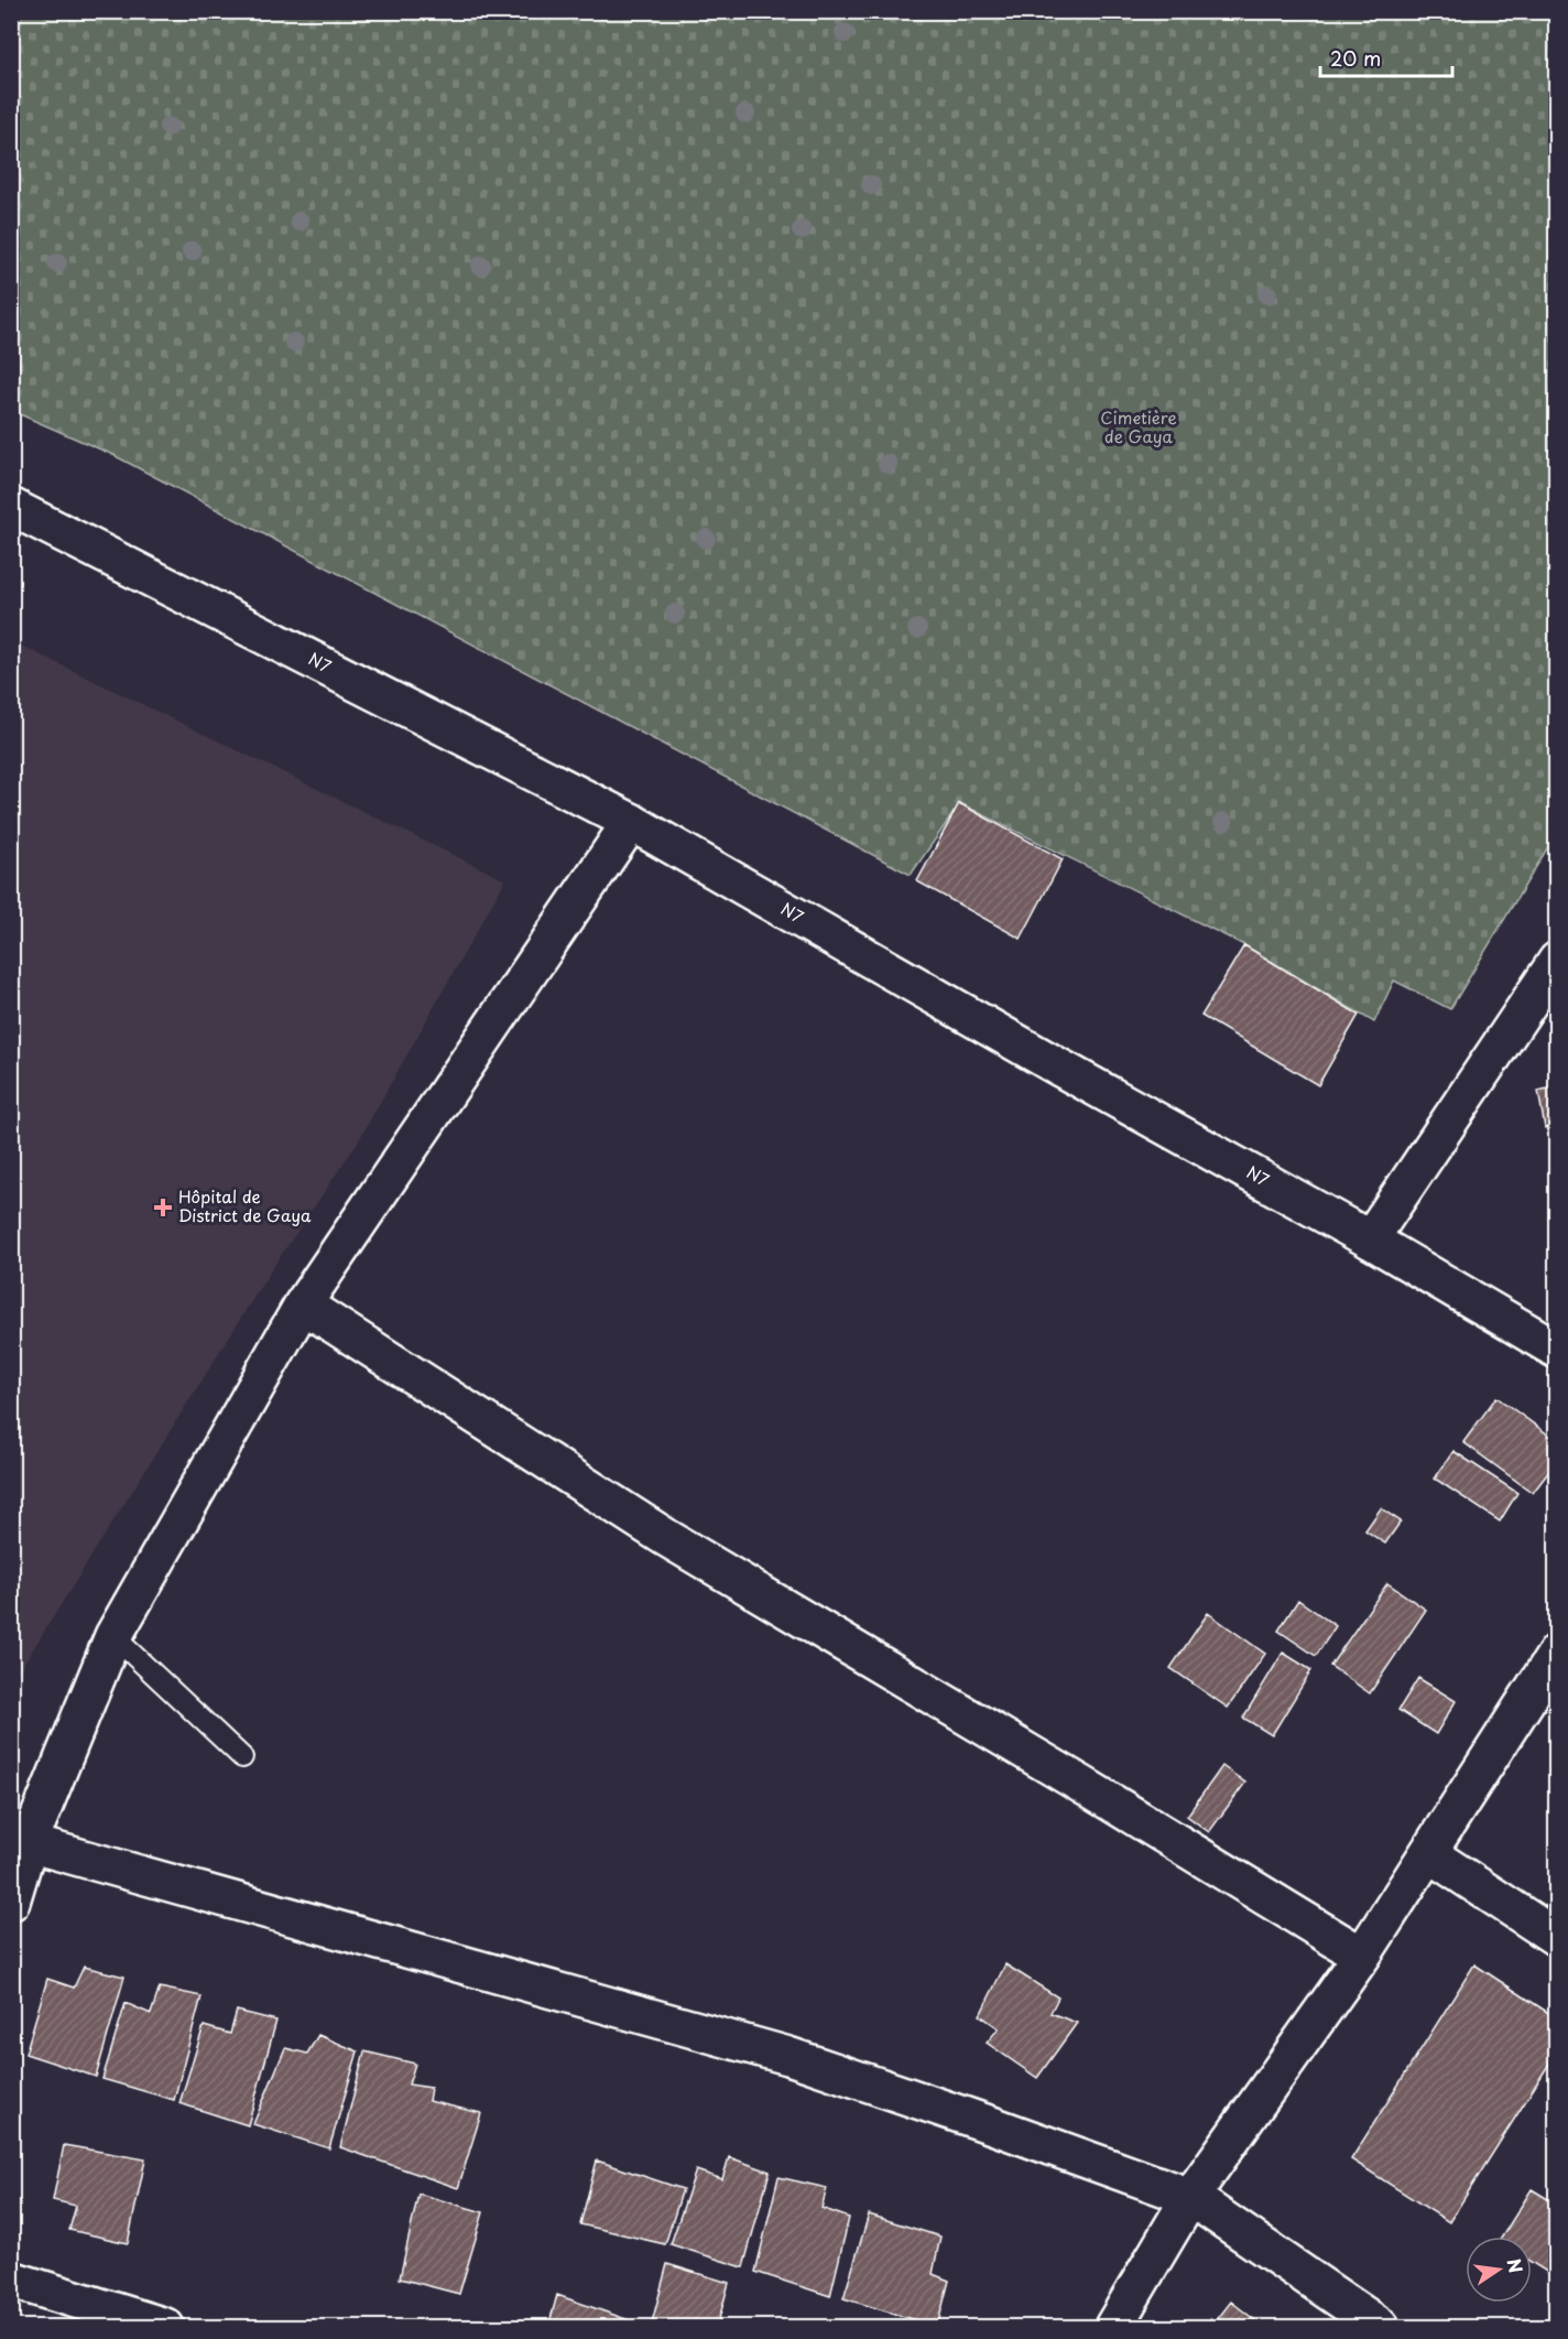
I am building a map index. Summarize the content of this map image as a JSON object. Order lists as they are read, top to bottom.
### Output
{
  "streets": {
    "street": ["N7"]
  },
  "parks": ["Cimetière de Gaya"],
  "places": {
    "health": ["Hôpital de District de Gaya"]
  },
  "scale_bar": "20 m",
  "north": "right"
}
